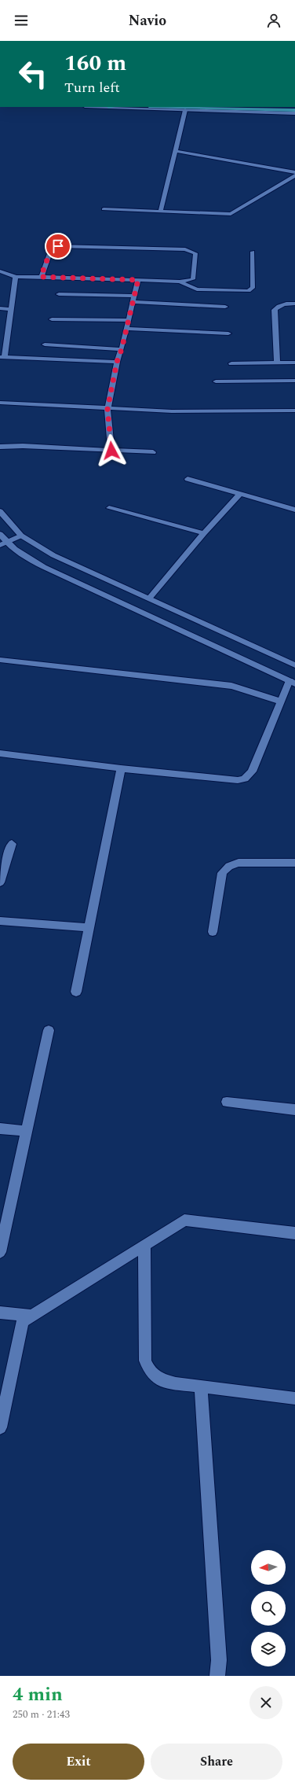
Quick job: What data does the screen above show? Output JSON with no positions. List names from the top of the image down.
{
  "north": "left",
  "page": {
    "header": "Navio",
    "turn": ["160 m", "Turn left"],
    "heading": ["4 min", "250 m · 21:43"],
    "buttons": ["Exit", "Share"]
  }
}
